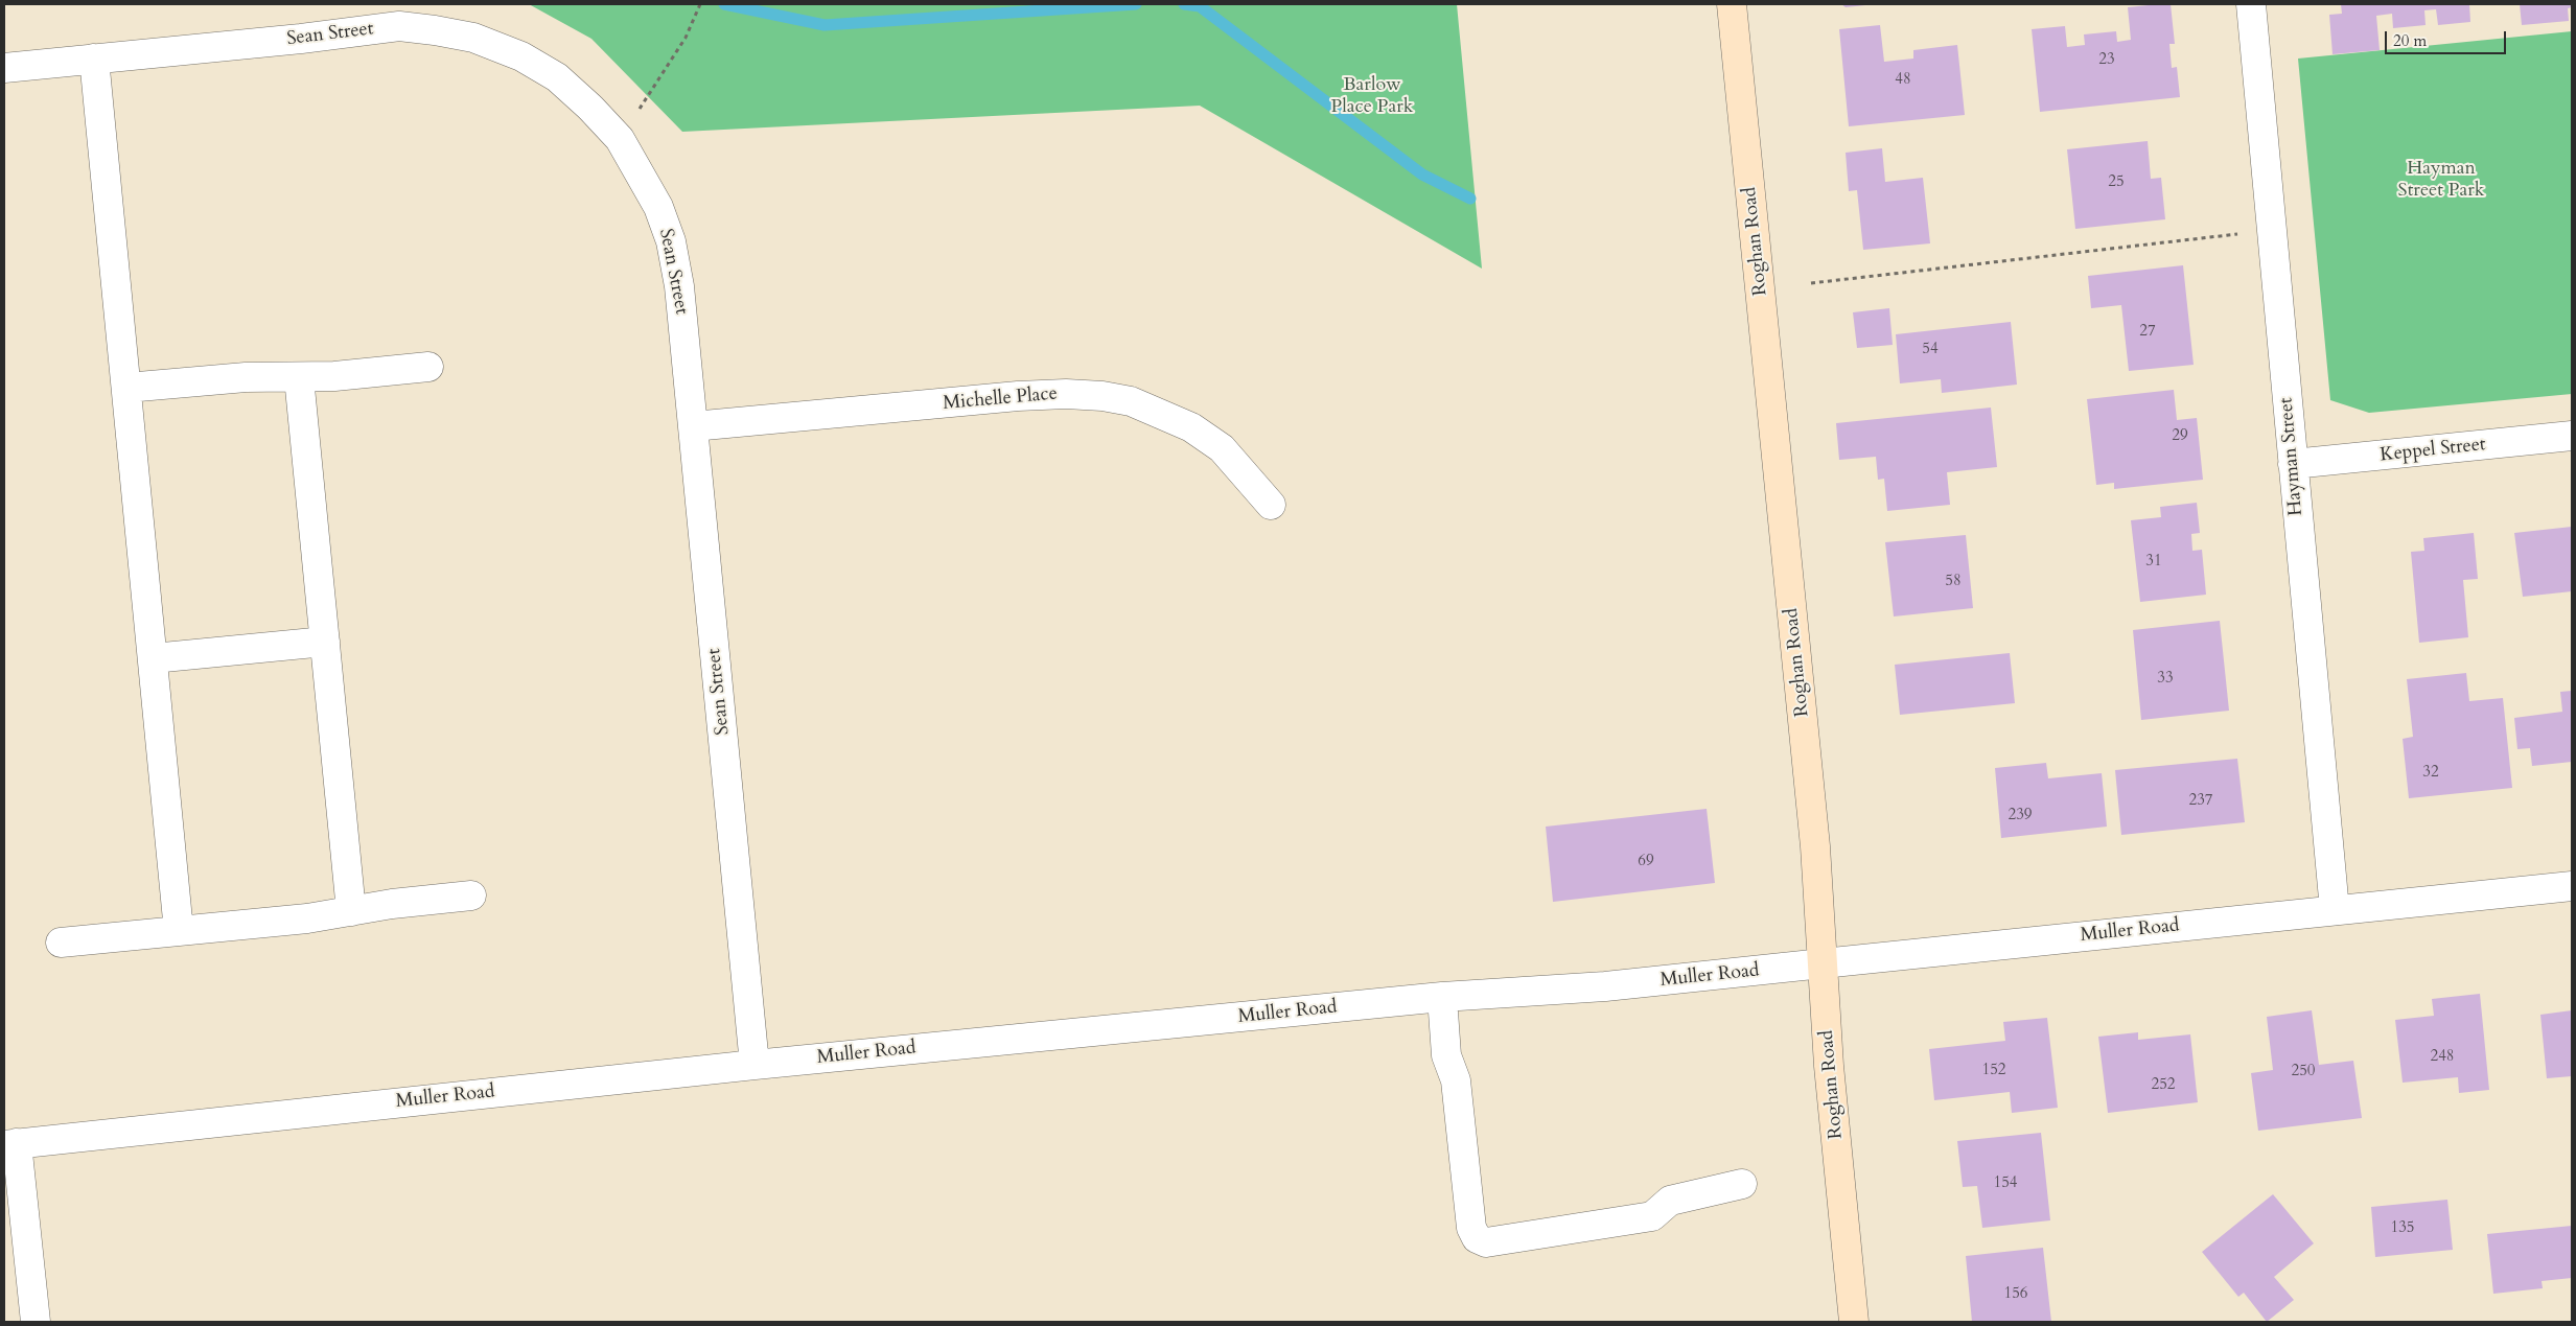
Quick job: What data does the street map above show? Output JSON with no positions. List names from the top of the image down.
{
  "streets": {
    "main road": ["Roghan Road"],
    "street": [
      "Sean Street",
      "Michelle Place",
      "Keppel Street",
      "Hayman Street",
      "Muller Road"
    ]
  },
  "crossings": [
    ["Sean Street", "Michelle Place"],
    ["Sean Street", "Muller Road"],
    ["Roghan Road", "Muller Road"],
    ["Keppel Street", "Hayman Street"],
    ["Hayman Street", "Muller Road"]
  ],
  "parks": ["Barlow Place Park", "Hayman Street Park"],
  "house_numbers": [
    "23",
    "48",
    "25",
    "27",
    "54",
    "29",
    "31",
    "58",
    "33",
    "32",
    "237",
    "239",
    "69",
    "248",
    "152",
    "250",
    "252",
    "154",
    "135",
    "156"
  ],
  "scale_bar": "20 m"
}
